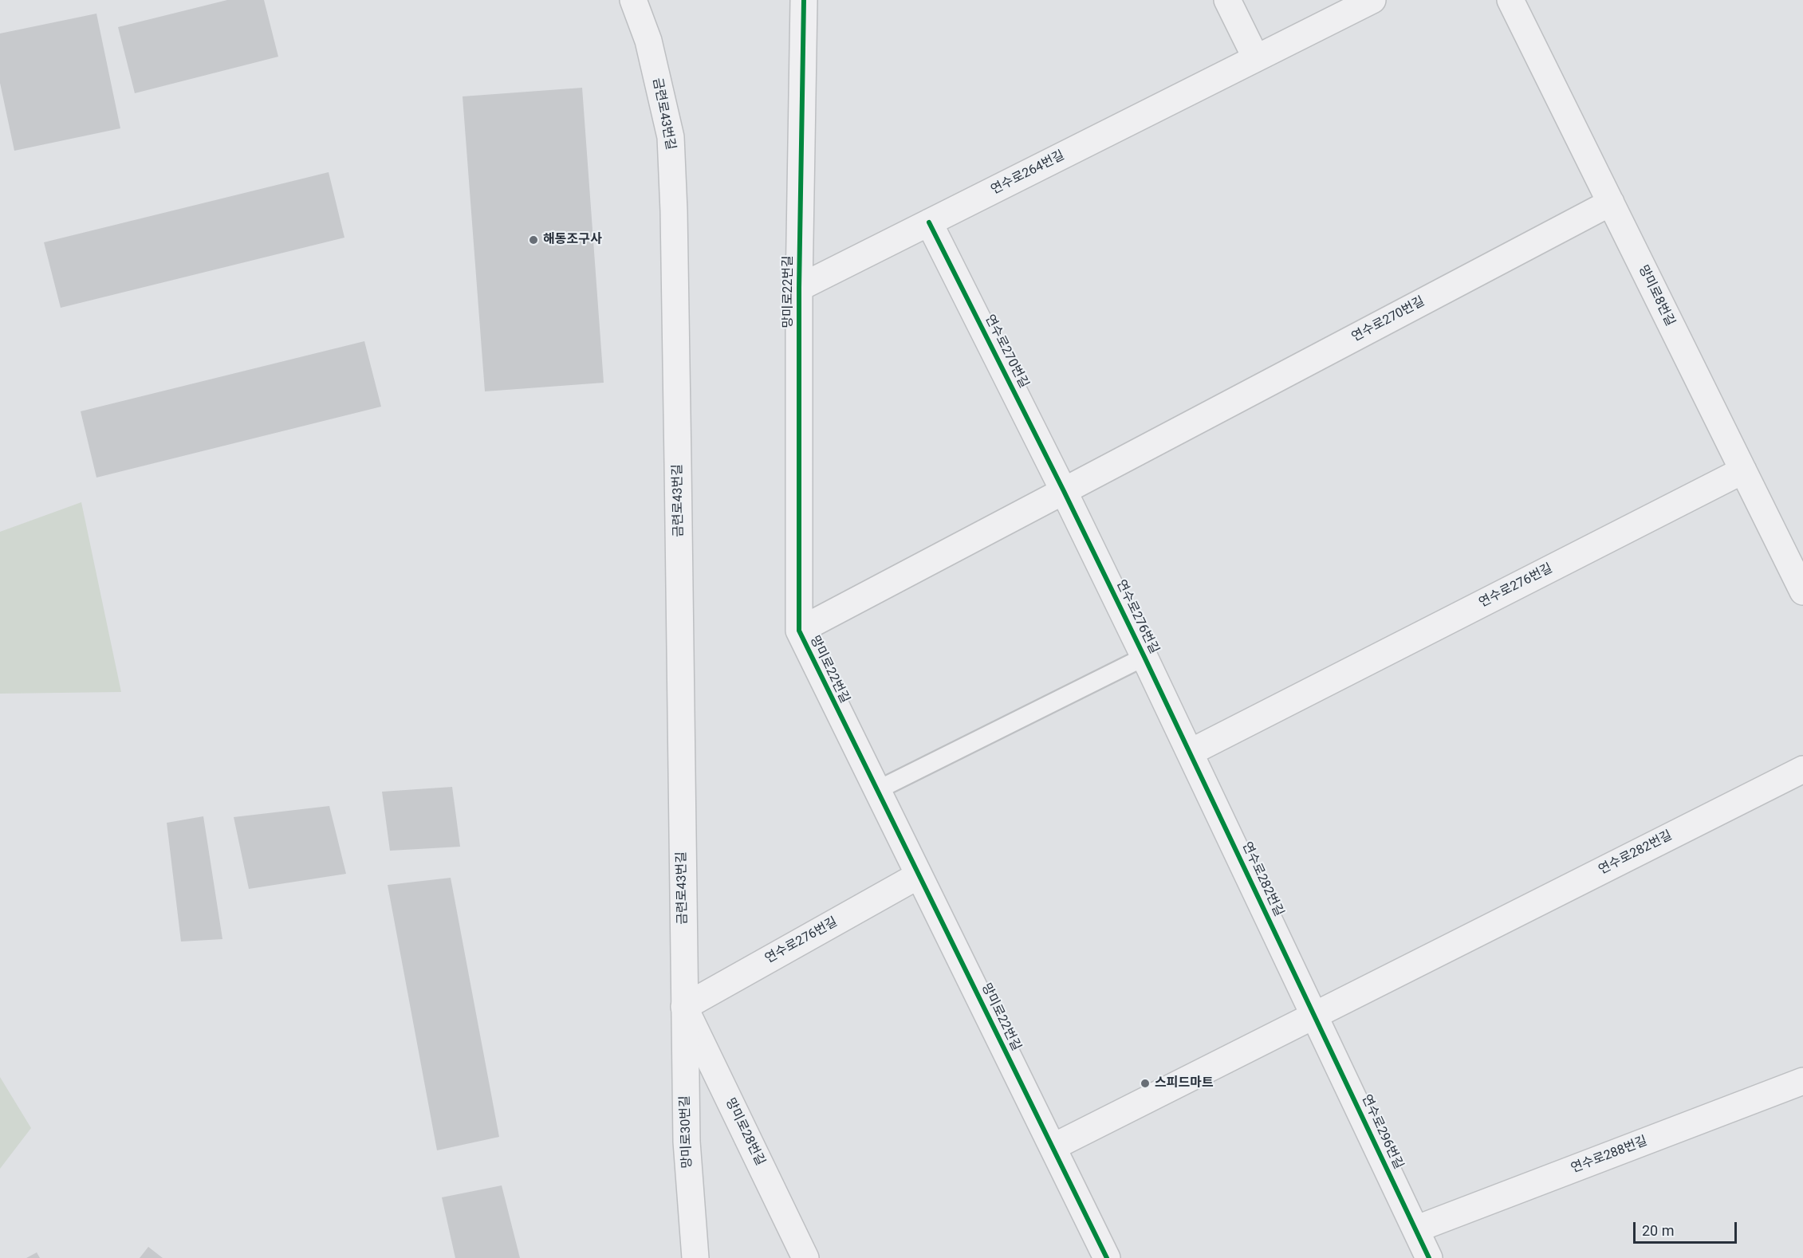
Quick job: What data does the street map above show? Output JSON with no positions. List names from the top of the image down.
{
  "streets": {
    "street": [
      "금련로43번길",
      "연수로264번길",
      "망미로22번길",
      "망미로8번길",
      "연수로270번길",
      "연수로276번길",
      "연수로282번길",
      "망미로30번길",
      "망미로28번길",
      "연수로296번길",
      "연수로288번길"
    ]
  },
  "crossings": [
    ["금련로43번길", "연수로276번길"],
    ["금련로43번길", "망미로30번길"],
    ["금련로43번길", "망미로28번길"],
    ["연수로264번길", "망미로22번길"],
    ["연수로264번길", "연수로270번길"],
    ["망미로22번길", "연수로270번길"],
    ["망미로22번길", "연수로276번길"],
    ["망미로22번길", "연수로282번길"],
    ["망미로8번길", "연수로270번길"],
    ["망미로8번길", "연수로276번길"],
    ["연수로270번길", "연수로276번길"],
    ["연수로276번길", "연수로282번길"],
    ["연수로276번길", "망미로30번길"],
    ["연수로276번길", "망미로28번길"],
    ["연수로282번길", "연수로296번길"],
    ["망미로30번길", "망미로28번길"],
    ["연수로296번길", "연수로288번길"]
  ],
  "places": ["해동조구사", "스피드마트"],
  "scale_bar": "20 m"
}
